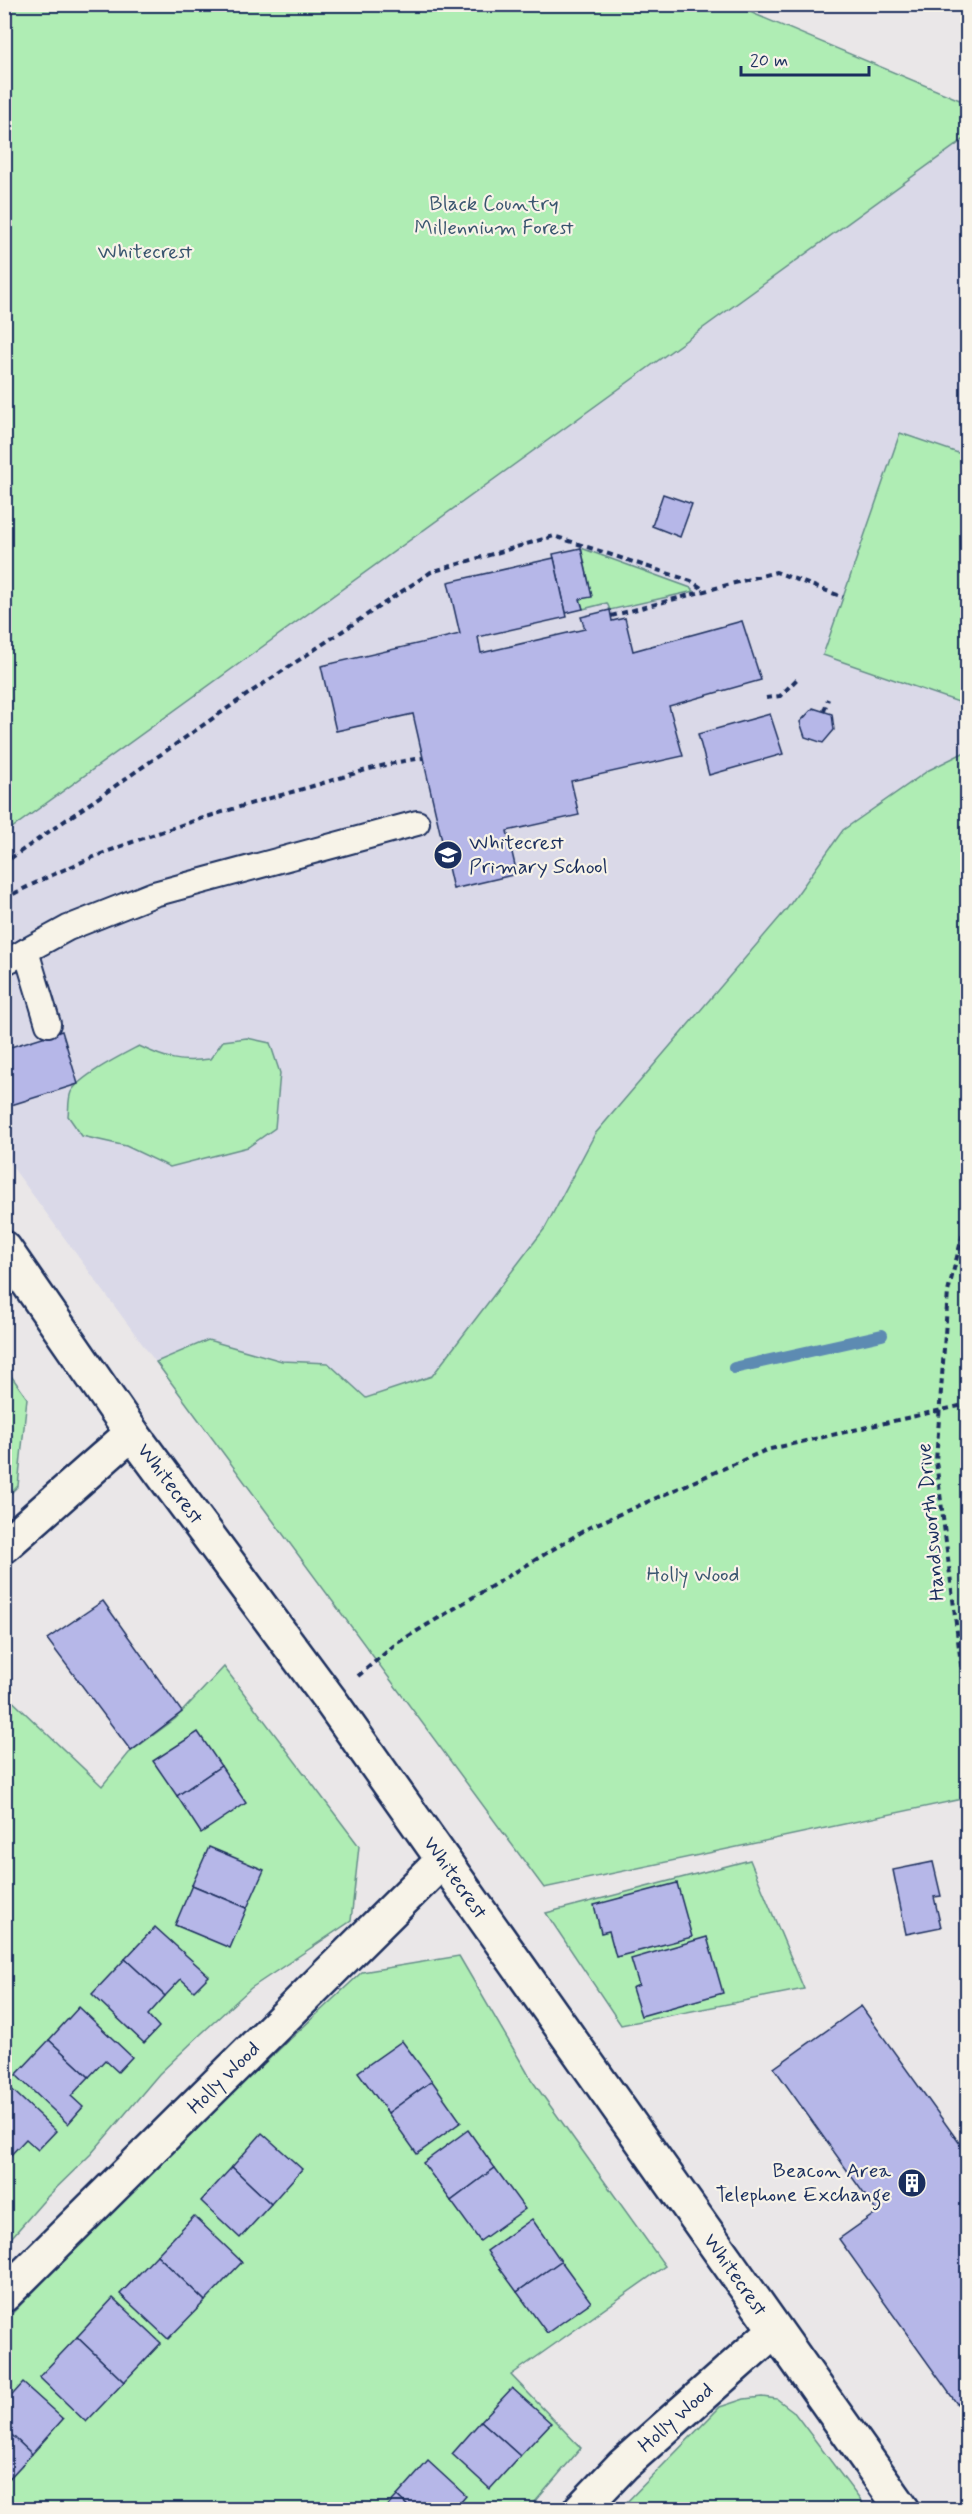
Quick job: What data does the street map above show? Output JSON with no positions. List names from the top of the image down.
{
  "streets": {
    "street": ["Whitecrest", "Holly Wood"],
    "path": ["Handsworth Drive"]
  },
  "crossings": [
    ["Whitecrest", "Holly Wood"]
  ],
  "parks": ["Black Country Millennium Forest", "Whitecrest", "Holly Wood"],
  "places": {
    "school or university": ["Whitecrest Primary School"],
    "building": ["Beacon Area Telephone Exchange"]
  },
  "scale_bar": "20 m"
}
